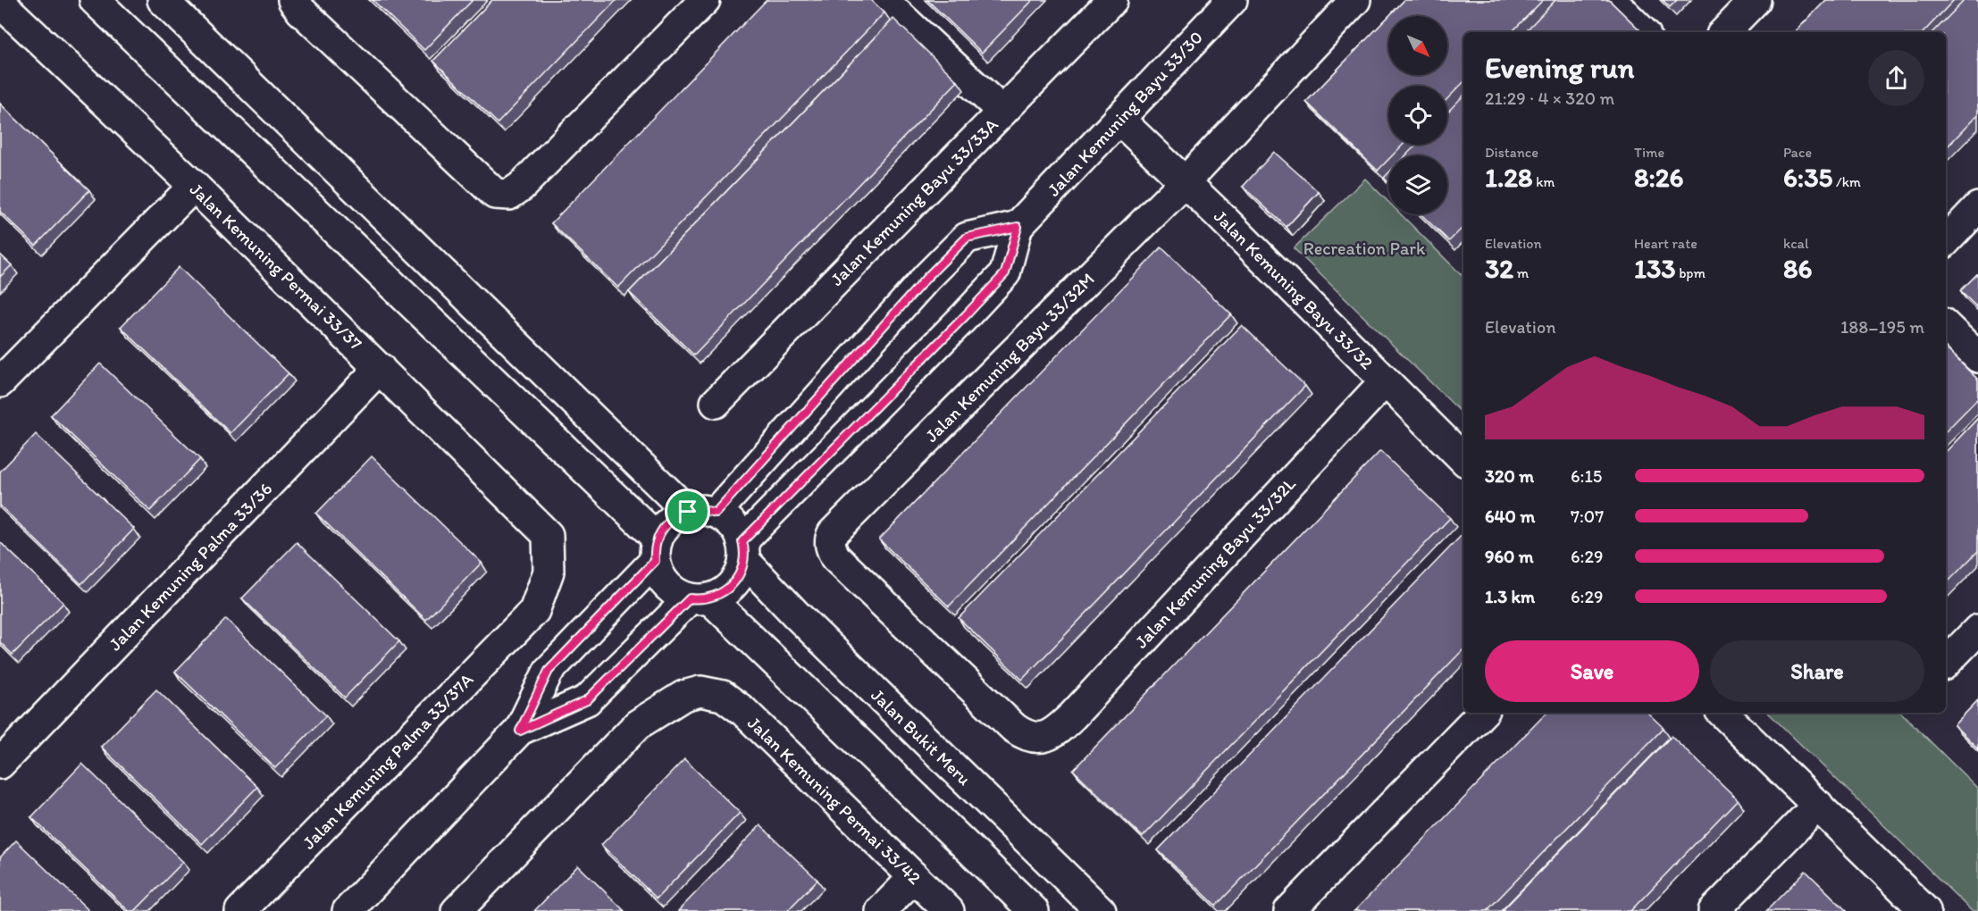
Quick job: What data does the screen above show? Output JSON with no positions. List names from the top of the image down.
{
  "streets": {
    "street": [
      "Jalan Kemuning Bayu 33/30",
      "Jalan Kemuning Bayu 33/33A",
      "Jalan Kemuning Permai 33/37",
      "Jalan Kemuning Bayu 33/32",
      "Jalan Kemuning Bayu 33/32M",
      "Jalan Kemuning Bayu 33/32L",
      "Jalan Kemuning Palma 33/36",
      "Jalan Bukit Meru",
      "Jalan Kemuning Palma 33/37A",
      "Jalan Kemuning Permai 33/42"
    ]
  },
  "crossings": [
    ["Jalan Kemuning Bayu 33/30", "Jalan Kemuning Bayu 33/32"],
    ["Jalan Kemuning Bayu 33/30", "Jalan Bukit Meru"],
    ["Jalan Kemuning Permai 33/37", "Jalan Kemuning Palma 33/36"],
    ["Jalan Kemuning Permai 33/37", "Jalan Kemuning Palma 33/37A"],
    ["Jalan Kemuning Bayu 33/32", "Jalan Kemuning Bayu 33/32M"],
    ["Jalan Kemuning Bayu 33/32", "Jalan Kemuning Bayu 33/32L"],
    ["Jalan Kemuning Bayu 33/32M", "Jalan Kemuning Bayu 33/32L"]
  ],
  "parks": ["Recreation Park"],
  "north": "bottom right",
  "page": {
    "heading": ["Evening run", "21:29 · 4 × 320 m"],
    "stats": [
      ["Distance", "1.28 km"],
      ["Time", "8:26"],
      ["Pace", "6:35 /km"],
      ["Elevation", "32 m"],
      ["Heart rate", "133 bpm"],
      ["kcal", "86"]
    ],
    "chart": ["Elevation", "188–195 m"],
    "list": [
      {
        "name": "320 m",
        "note": "6:15"
      },
      {
        "name": "640 m",
        "note": "7:07"
      },
      {
        "name": "960 m",
        "note": "6:29"
      },
      {
        "name": "1.3 km",
        "note": "6:29"
      }
    ],
    "buttons": ["Save", "Share"]
  }
}
